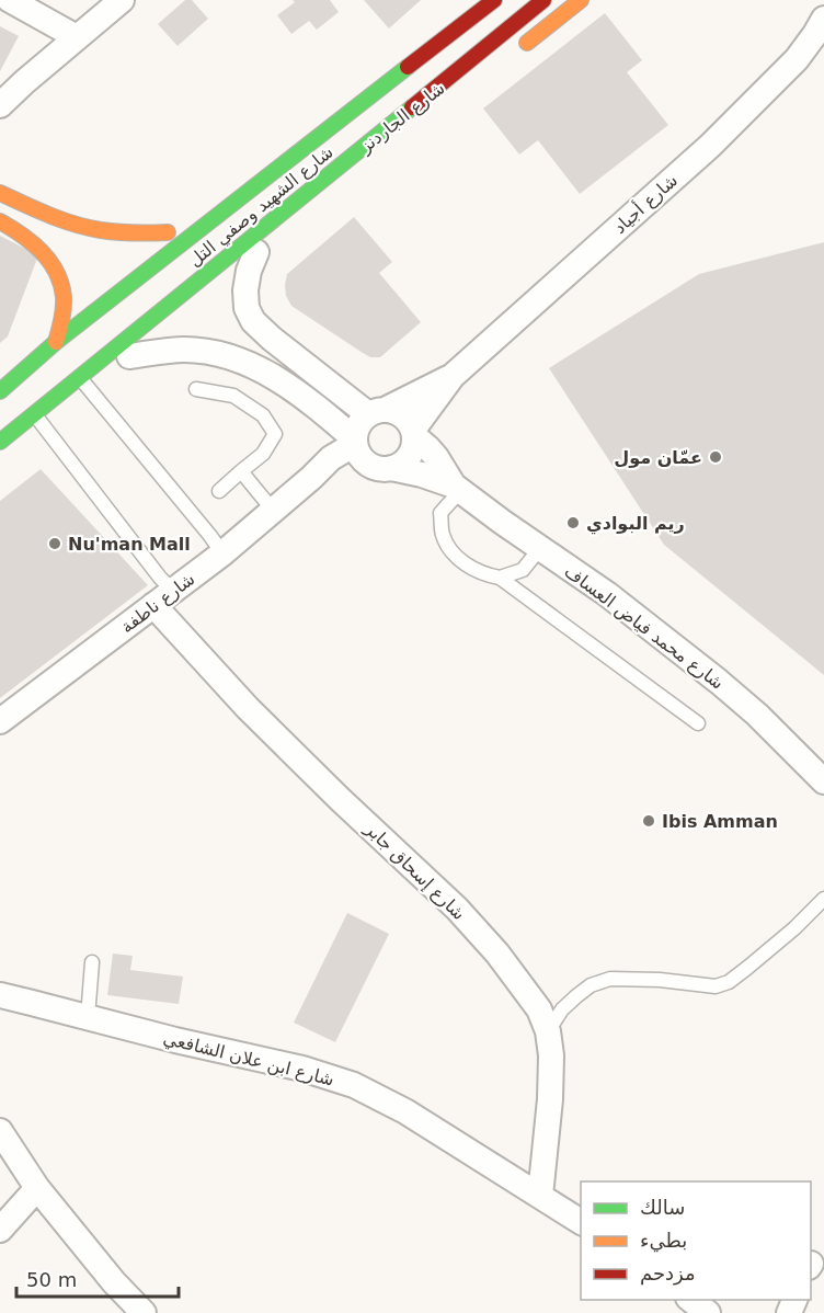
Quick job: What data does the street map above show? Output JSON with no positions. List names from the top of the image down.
{
  "streets": {
    "main road": ["شارع الشهيد وصفي التل"],
    "street": [
      "شارع أجياد",
      "شارع ناطفة",
      "شارع محمد فياض العساف",
      "شارع إسحاق جابر",
      "شارع ابن علان الشافعي"
    ]
  },
  "crossings": [
    ["شارع أجياد", "شارع ناطفة"],
    ["شارع أجياد", "شارع محمد فياض العساف"],
    ["شارع ناطفة", "شارع محمد فياض العساف"],
    ["شارع ناطفة", "شارع إسحاق جابر"],
    ["شارع إسحاق جابر", "شارع ابن علان الشافعي"]
  ],
  "places": [
    "عمّان مول",
    "ريم البوادي",
    "Nu'man Mall",
    "Ibis Amman"
  ],
  "legend": ["سالك", "بطيء", "مزدحم"],
  "scale_bar": "50 m"
}
